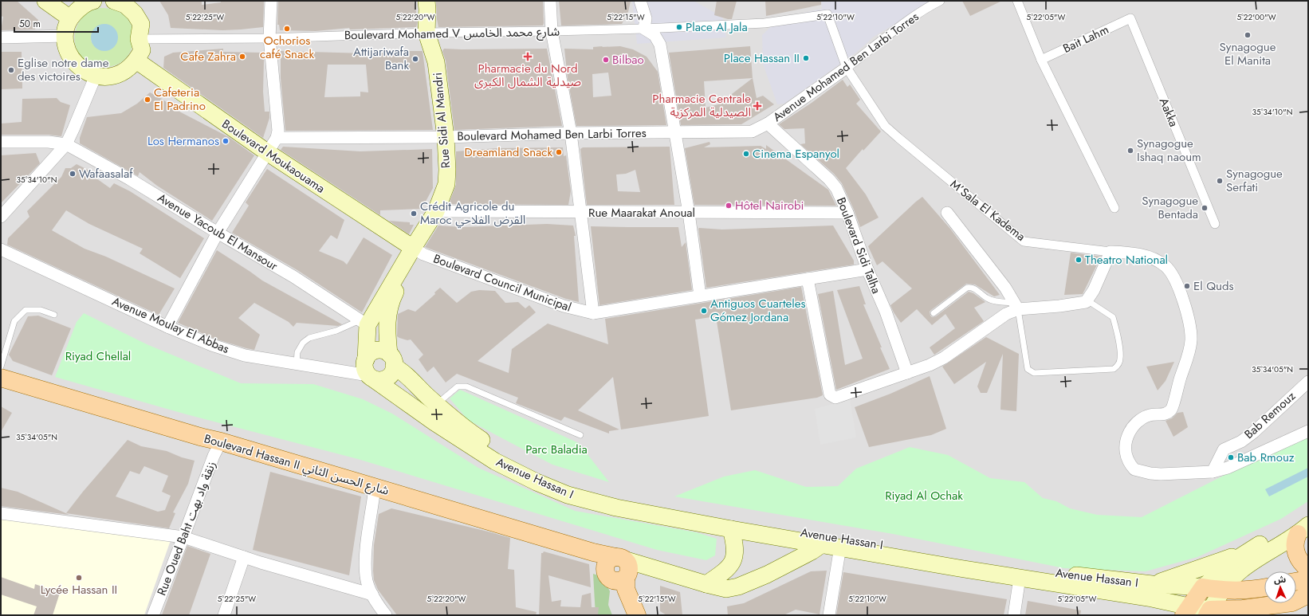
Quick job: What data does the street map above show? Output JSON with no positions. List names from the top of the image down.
{
  "streets": {
    "main road": [
      "Rue Sidi Al Mandri",
      "Boulevard Moukaouama",
      "Boulevard Hassan II شارع الحسن الثاني",
      "Avenue Hassan I"
    ],
    "street": [
      "Boulevard Mohamed V شارع محمد الخامس",
      "Bait Lahm",
      "Avenue Mohamed Ben Larbi Torres",
      "Aakka",
      "Boulevard Mohamed Ben Larbi Torres",
      "M’Sala El Kadema",
      "Rue Maarakat Anoual",
      "Avenue Yacoub El Mansour",
      "Boulevard Sidi Talha",
      "Boulevard Council Municipal",
      "Avenue Moulay El Abbas",
      "Bab Remouz",
      "Rue Oued Baht زنقة واد بهت"
    ]
  },
  "crossings": [
    ["Boulevard Mohamed V شارع محمد الخامس", "Rue Sidi Al Mandri"],
    ["Boulevard Mohamed V شارع محمد الخامس", "M’Sala El Kadema"],
    ["Bait Lahm", "Aakka"],
    ["Avenue Mohamed Ben Larbi Torres", "Boulevard Mohamed Ben Larbi Torres"],
    ["Avenue Mohamed Ben Larbi Torres", "M’Sala El Kadema"],
    ["Avenue Mohamed Ben Larbi Torres", "Boulevard Sidi Talha"],
    ["Rue Sidi Al Mandri", "Boulevard Mohamed Ben Larbi Torres"],
    ["Rue Sidi Al Mandri", "Boulevard Moukaouama"],
    ["Rue Sidi Al Mandri", "Rue Maarakat Anoual"],
    ["Rue Sidi Al Mandri", "Avenue Yacoub El Mansour"],
    ["Rue Sidi Al Mandri", "Boulevard Council Municipal"],
    ["Rue Sidi Al Mandri", "Avenue Moulay El Abbas"],
    ["Rue Sidi Al Mandri", "Avenue Hassan I"],
    ["Boulevard Mohamed Ben Larbi Torres", "Boulevard Sidi Talha"],
    ["Boulevard Moukaouama", "Boulevard Council Municipal"],
    ["M’Sala El Kadema", "Bab Remouz"],
    ["Rue Maarakat Anoual", "Boulevard Sidi Talha"],
    ["Avenue Moulay El Abbas", "Avenue Hassan I"],
    ["Boulevard Hassan II شارع الحسن الثاني", "Avenue Hassan I"],
    ["Boulevard Hassan II شارع الحسن الثاني", "Rue Oued Baht زنقة واد بهت"]
  ],
  "parks": ["Riyad Chellal", "Parc Baladia", "Riyad Al Ochak"],
  "places": {
    "other": [
      "Place Al Jala",
      "Ochorios café Snack",
      "Synagogue El Manita",
      "Cafe Zahra",
      "Place Hassan II",
      "Attijariwafa Bank",
      "Bilbao",
      "Eglise notre dame des victoires",
      "Cafeteria El Padrino",
      "Los Hermanos",
      "Synagogue Ishaq naoum",
      "Dreamland Snack",
      "Cinema Espanyol",
      "Wafaasalaf",
      "Synagogue Serfati",
      "Hôtel Nairobi",
      "Synagogue Bentada",
      "Crédit Agricole du Maroc القرض الفلاحي",
      "Theatro National",
      "El Quds",
      "Antiguos Cuarteles Gómez Jordana",
      "Bab Rmouz",
      "Lycée Hassan II"
    ],
    "health": ["Pharmacie du Nord صيدلية الشمال الكبرى", "Pharmacie Centrale الصيدلية المركزية"]
  },
  "scale_bar": "50 m",
  "north": "top",
  "coordinates": [
    "5°22'25\"W",
    "5°22'20\"W",
    "5°22'15\"W",
    "5°22'10\"W",
    "5°22'05\"W",
    "5°22'00\"W",
    "35°34'10\"N",
    "35°34'05\"N"
  ]
}
